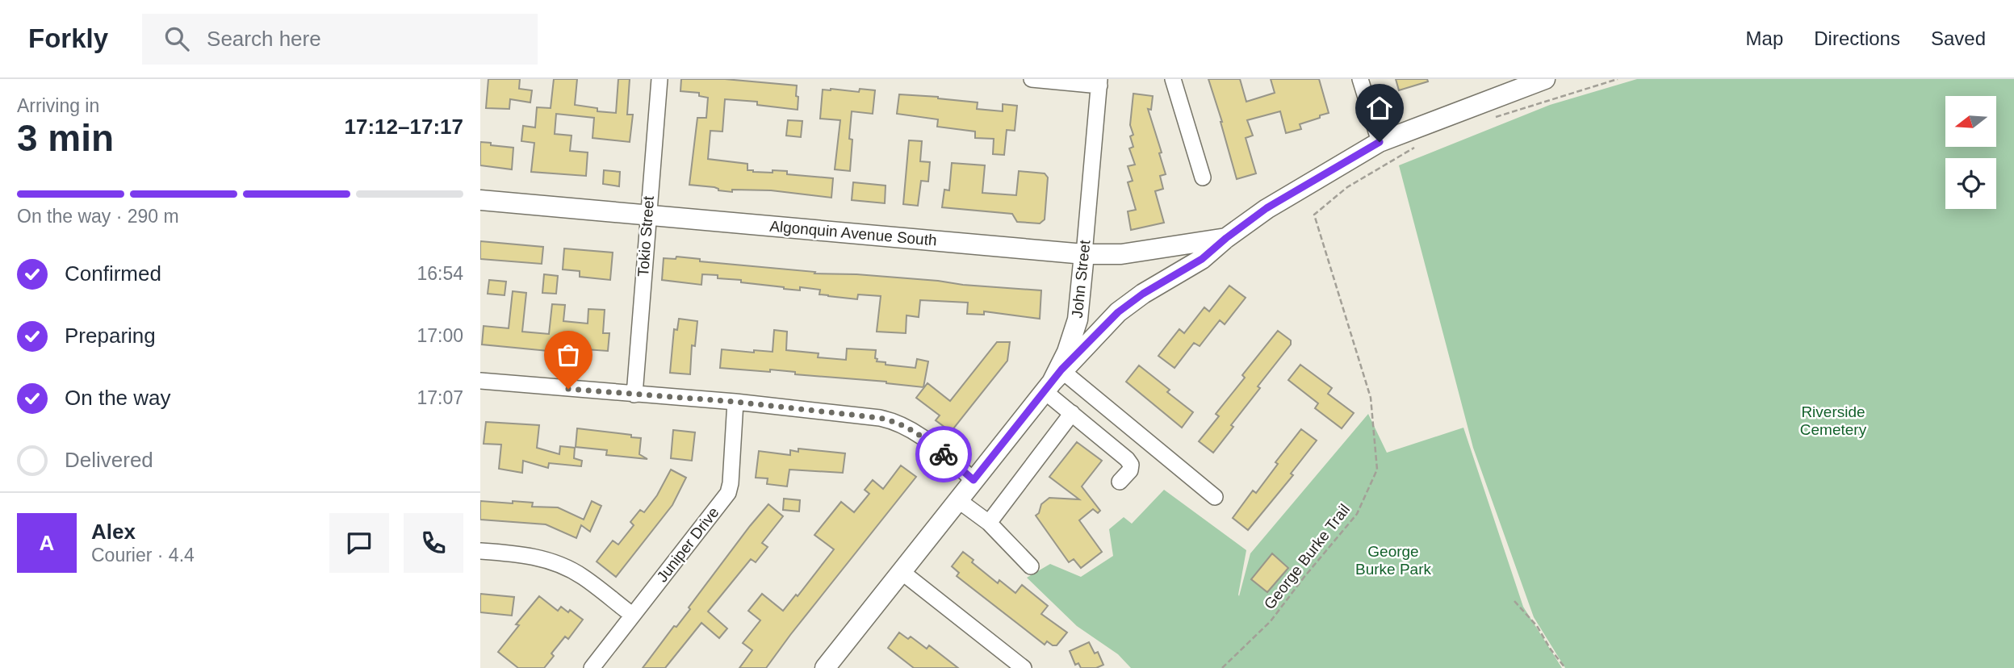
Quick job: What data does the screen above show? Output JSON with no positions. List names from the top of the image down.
{
  "streets": {
    "main road": ["Algonquin Avenue South", "John Street"],
    "street": ["Tokio Street", "Juniper Drive"],
    "path": ["George Burke Trail"]
  },
  "crossings": [
    ["Algonquin Avenue South", "Tokio Street"],
    ["Algonquin Avenue South", "John Street"]
  ],
  "parks": ["Riverside Cemetery", "George Burke Park"],
  "north": "left",
  "page": {
    "header": "Forkly",
    "search": "Search here",
    "nav": ["Map", "Directions", "Saved"],
    "heading": ["3 min", "Arriving in", "17:12–17:17"],
    "panel": ["Alex", "Courier · 4.4"],
    "bar": "On the way · 290 m",
    "list": [
      ["Confirmed", "16:54"],
      ["Preparing", "17:00"],
      ["On the way", "17:07"],
      "Delivered"
    ],
    "round": "A"
  }
}
